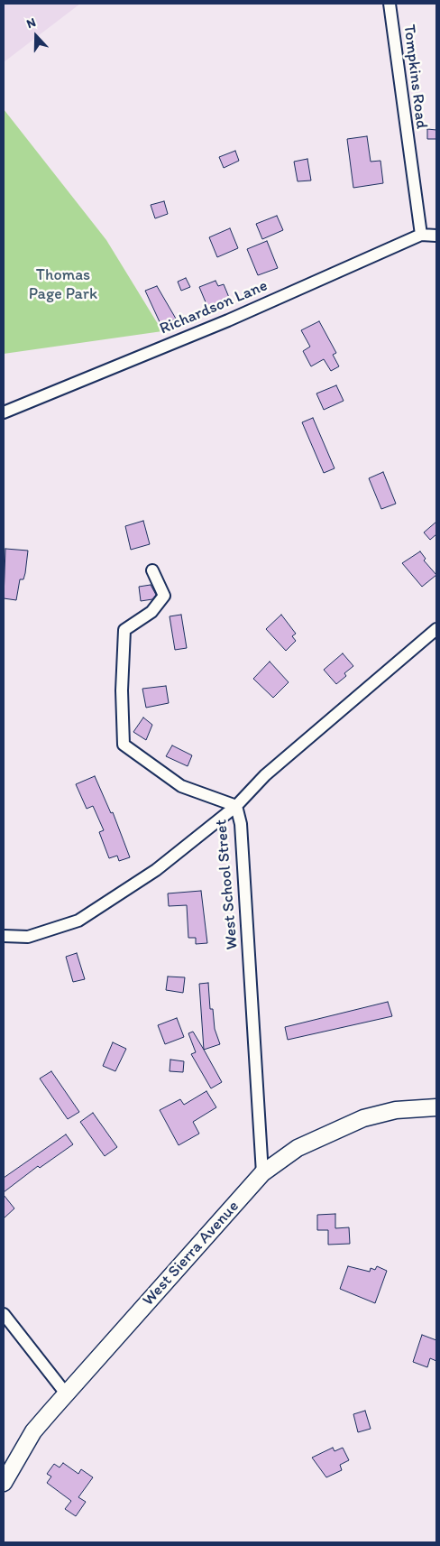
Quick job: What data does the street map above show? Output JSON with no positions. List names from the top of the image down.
{
  "streets": {
    "main road": ["West Sierra Avenue"],
    "street": ["Tompkins Road", "Richardson Lane", "West School Street"]
  },
  "crossings": [
    ["Tompkins Road", "Richardson Lane"],
    ["West School Street", "West Sierra Avenue"]
  ],
  "parks": ["Thomas Page Park"],
  "north": "top"
}
